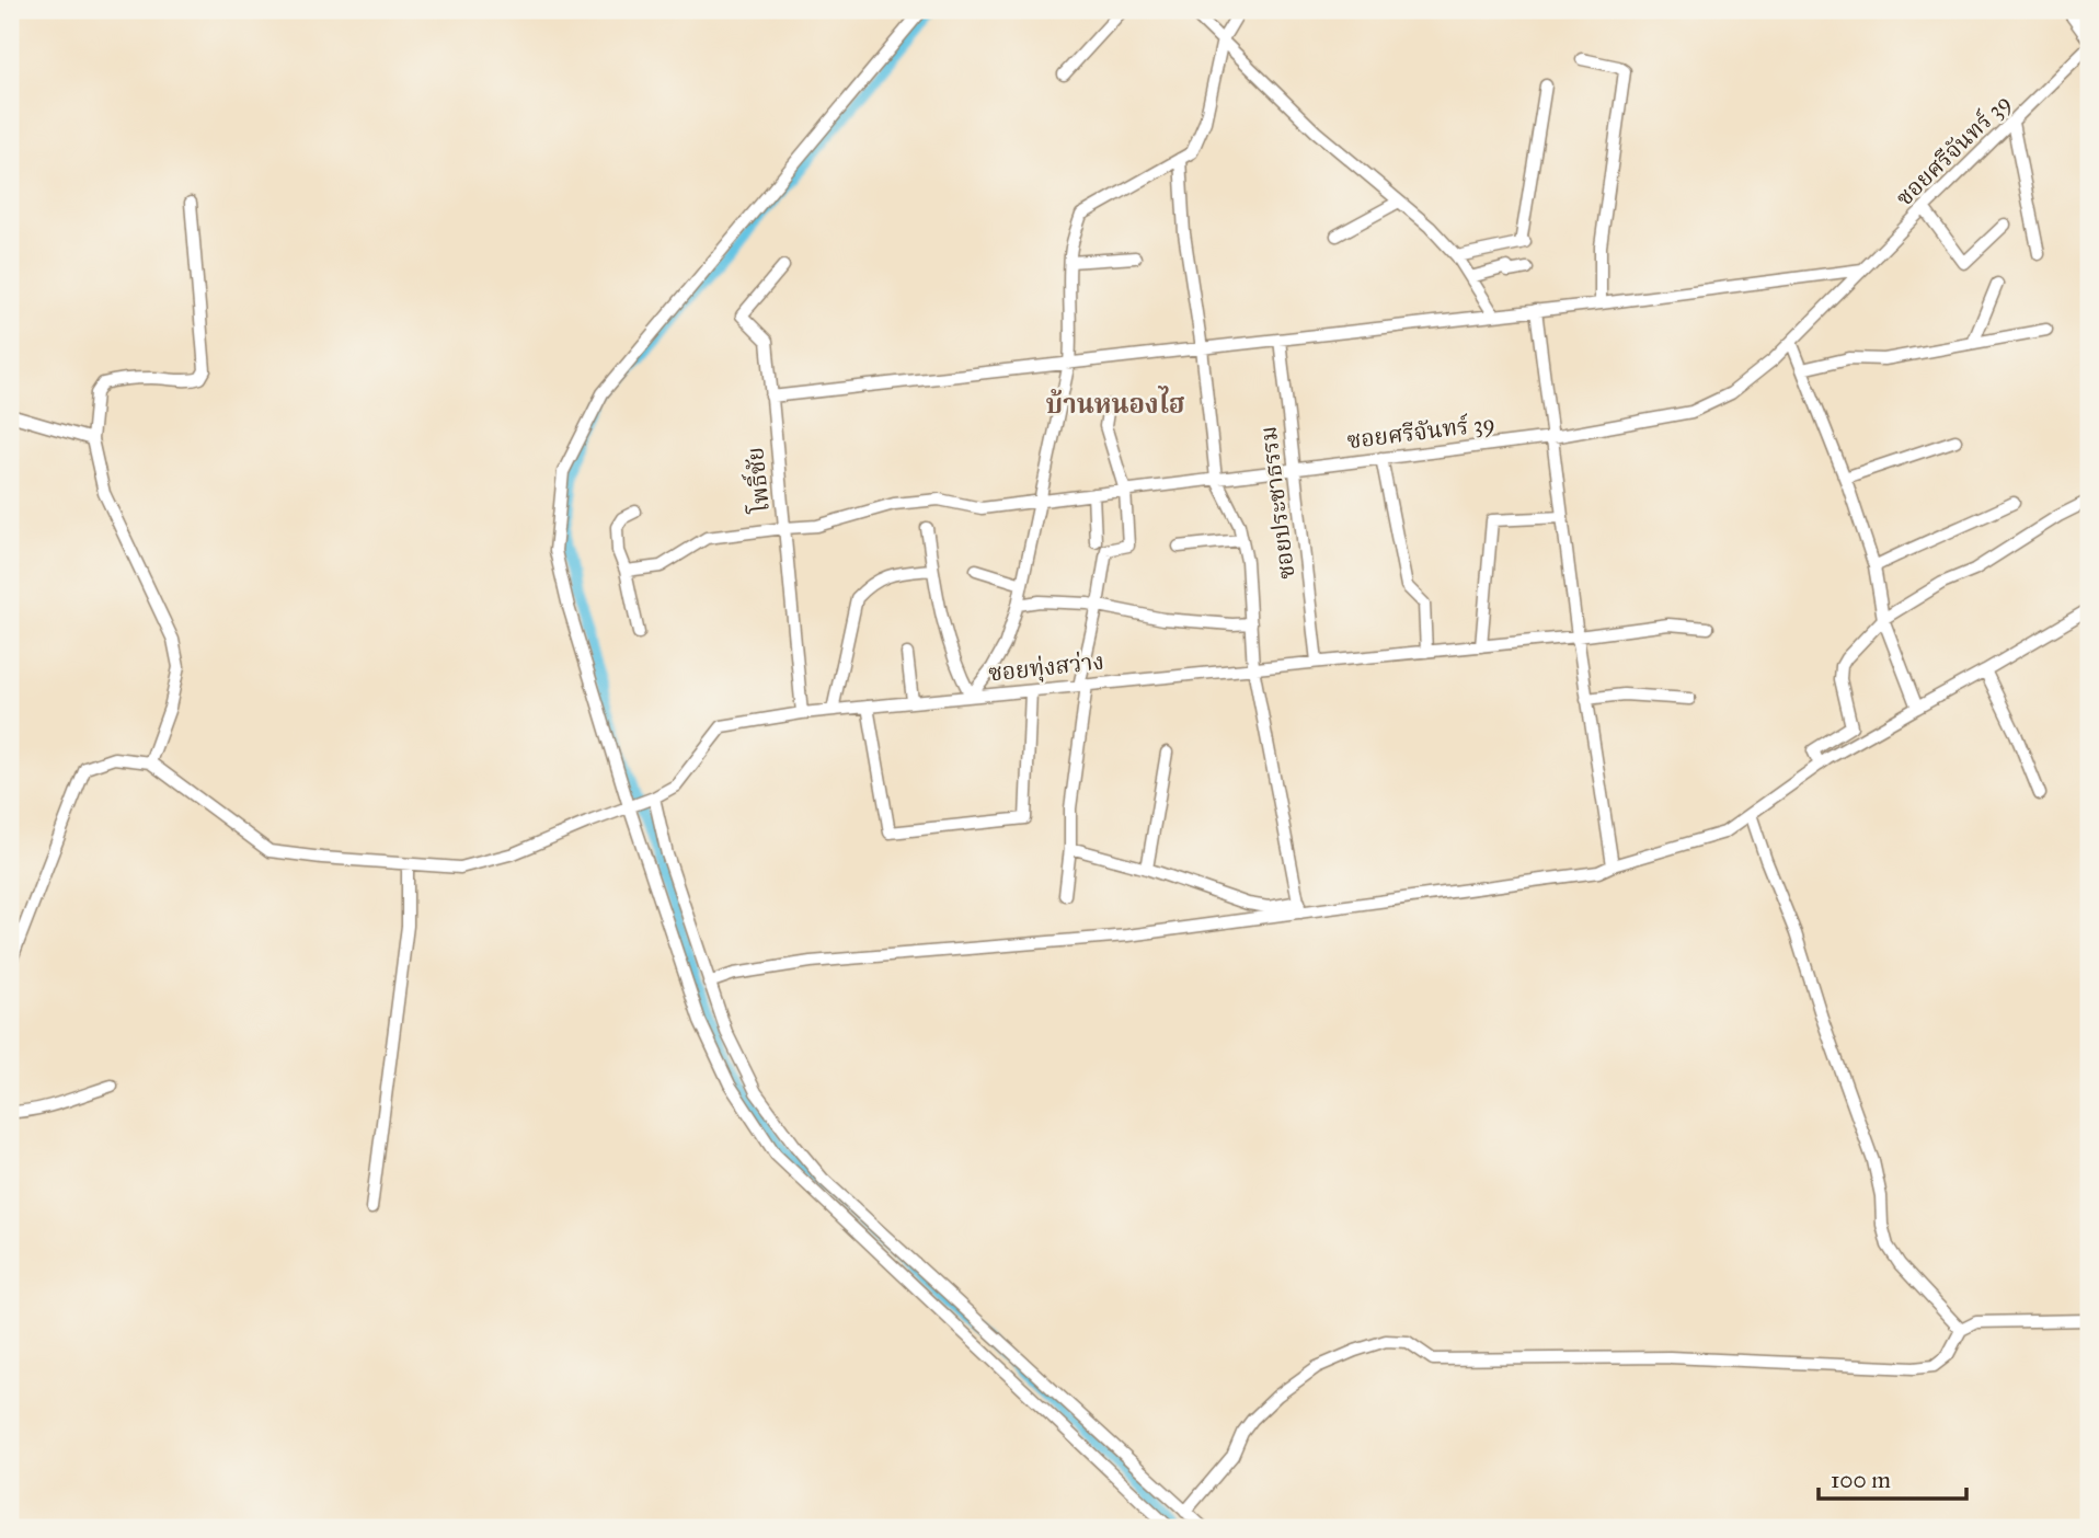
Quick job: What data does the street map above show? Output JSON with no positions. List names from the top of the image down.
{
  "streets": {
    "street": [
      "ซอยศรีจันทร์ 39",
      "โพธิ์ชัย",
      "ซอยประชาธรรม",
      "ซอยทุ่งสว่าง"
    ]
  },
  "crossings": [
    ["ซอยศรีจันทร์ 39", "โพธิ์ชัย"],
    ["ซอยศรีจันทร์ 39", "ซอยประชาธรรม"],
    ["โพธิ์ชัย", "ซอยทุ่งสว่าง"],
    ["ซอยประชาธรรม", "ซอยทุ่งสว่าง"]
  ],
  "districts": ["บ้านหนองไฮ"],
  "scale_bar": "100 m"
}
